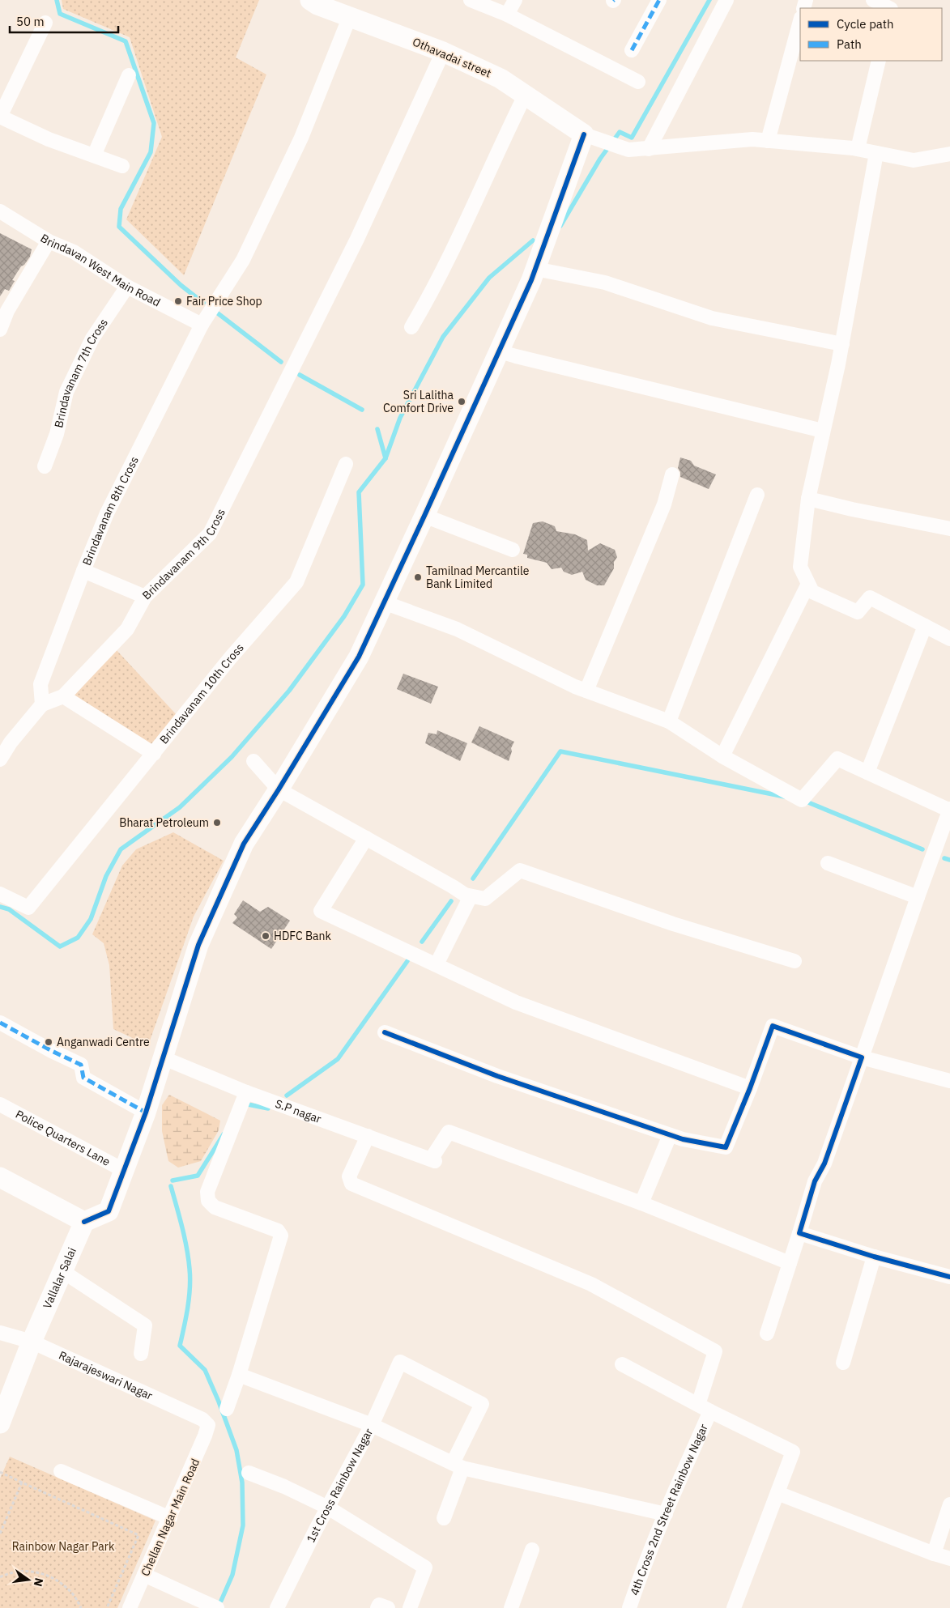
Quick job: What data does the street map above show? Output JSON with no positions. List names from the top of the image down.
{
  "streets": {
    "street": [
      "Othavadai street",
      "Brindavan West Main Road",
      "Brindavanam 7th Cross",
      "Brindavanam 8th Cross",
      "Brindavanam 9th Cross",
      "Brindavanam 10th Cross",
      "S.P nagar",
      "Police Quarters Lane",
      "Vallalar Salai",
      "Rajarajeswari Nagar",
      "1st Cross Rainbow Nagar",
      "4th Cross 2nd Street Rainbow Nagar",
      "Chellan Nagar Main Road"
    ]
  },
  "crossings": [
    ["Othavadai street", "Brindavanam 8th Cross"],
    ["Othavadai street", "Brindavanam 9th Cross"],
    ["Brindavan West Main Road", "Brindavanam 7th Cross"],
    ["Brindavan West Main Road", "Brindavanam 8th Cross"],
    ["Brindavanam 8th Cross", "Brindavanam 9th Cross"],
    ["S.P nagar", "4th Cross 2nd Street Rainbow Nagar"],
    ["Vallalar Salai", "Rajarajeswari Nagar"],
    ["Rajarajeswari Nagar", "Chellan Nagar Main Road"]
  ],
  "parks": ["Rainbow Nagar Park"],
  "places": [
    "Fair Price Shop",
    "Sri Lalitha Comfort Drive",
    "Tamilnad Mercantile Bank Limited",
    "Bharat Petroleum",
    "HDFC Bank",
    "Anganwadi Centre"
  ],
  "legend": ["Cycle path", "Path"],
  "scale_bar": "50 m",
  "north": "right"
}
